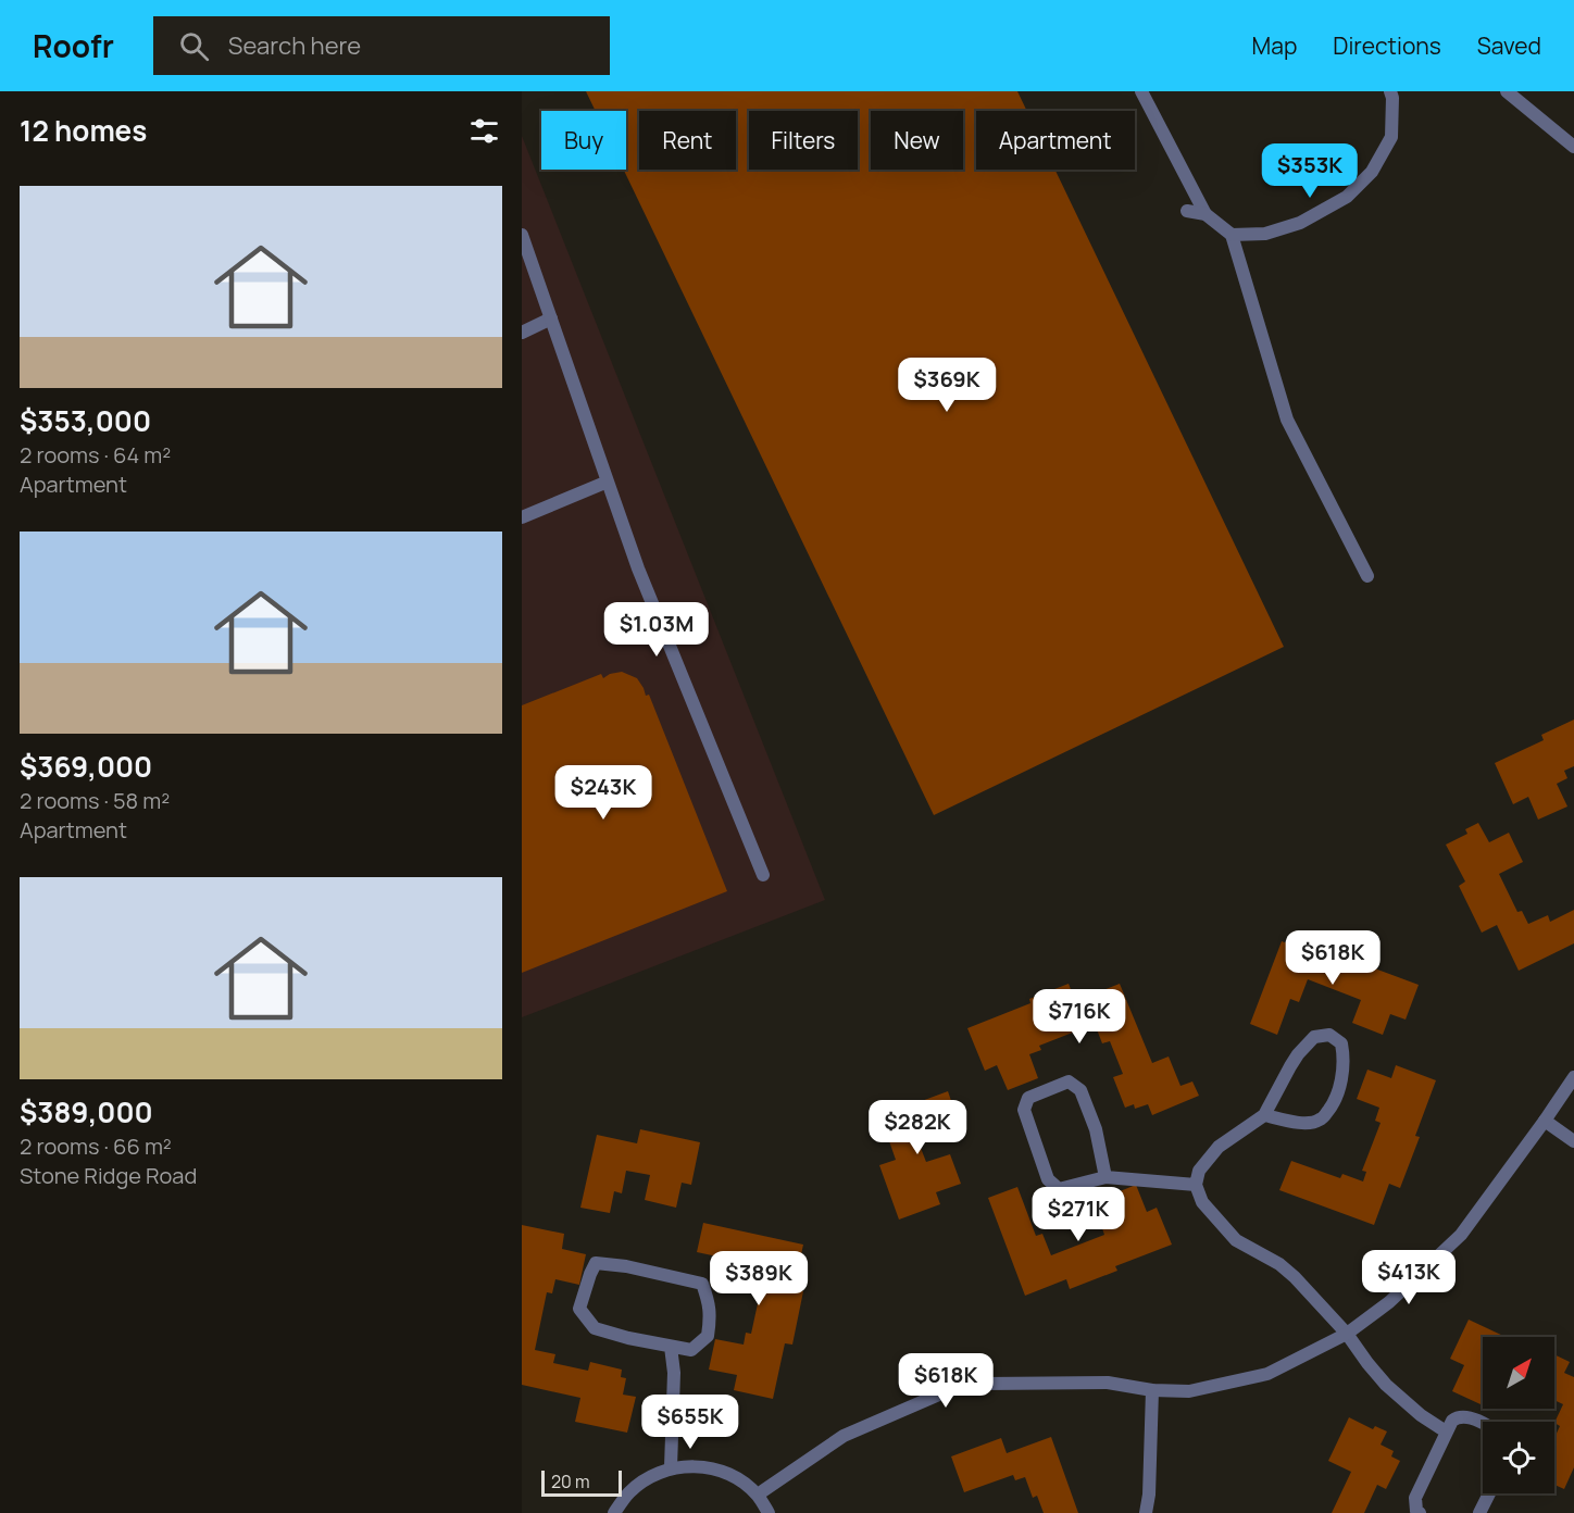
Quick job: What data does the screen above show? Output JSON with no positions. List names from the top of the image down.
{
  "scale_bar": "20 m",
  "north": "top right",
  "page": {
    "header": "Roofr",
    "search": "Search here",
    "nav": ["Map", "Directions", "Saved"],
    "heading": "12 homes",
    "chip": [
      "Buy",
      "Rent",
      "Filters",
      "New",
      "Apartment"
    ],
    "price": [
      "$353K",
      "$369K",
      "$1.03M",
      "$243K",
      "$618K",
      "$716K",
      "$282K",
      "$271K",
      "$413K",
      "$389K",
      "$618K",
      "$655K"
    ],
    "list": [
      {
        "name": "$353,000",
        "note": "2 rooms · 64 m² · Apartment"
      },
      {
        "name": "$369,000",
        "note": "2 rooms · 58 m² · Apartment"
      },
      {
        "name": "$389,000",
        "note": "2 rooms · 66 m² · Stone Ridge Road"
      }
    ],
    "scale": "20 m"
  }
}
